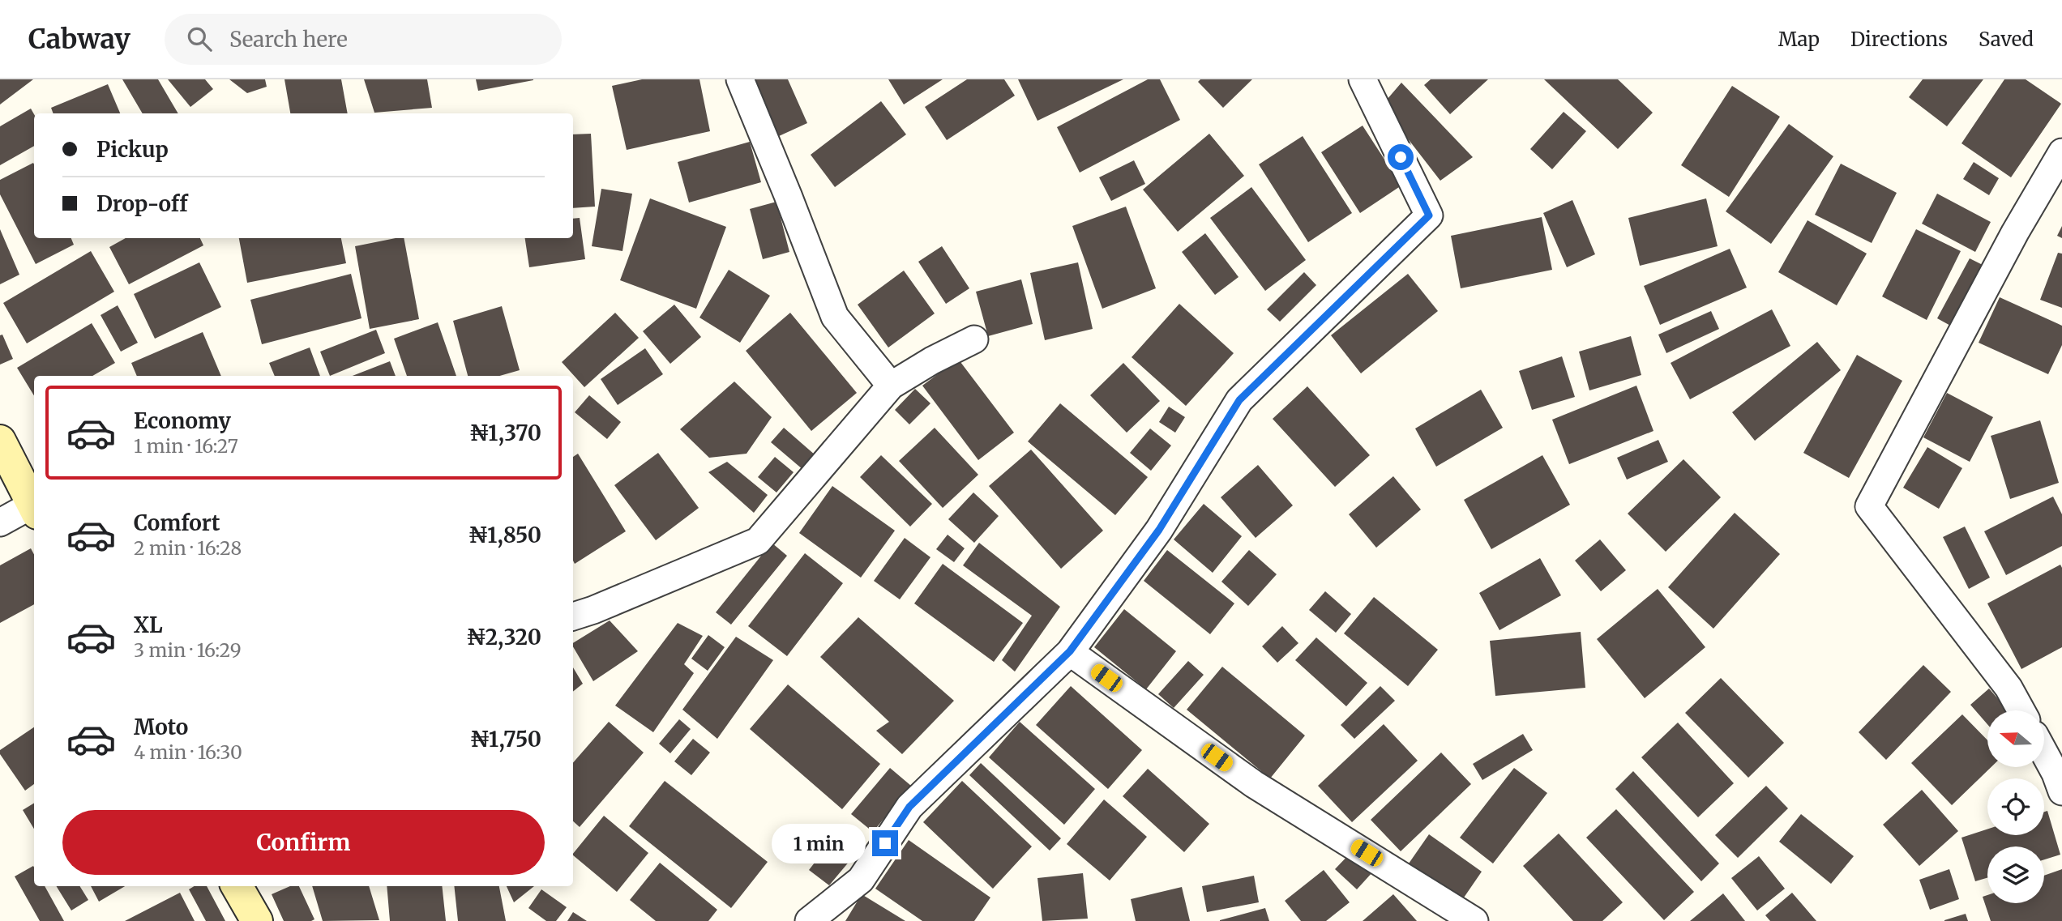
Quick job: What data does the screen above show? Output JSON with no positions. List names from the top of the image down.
{
  "north": "left",
  "page": {
    "header": "Cabway",
    "search": "Search here",
    "nav": ["Map", "Directions", "Saved"],
    "banner": ["Pickup", "Drop-off"],
    "list": [
      {
        "name": "Economy",
        "note": "1 min · 16:27",
        "value": "₦1,370"
      },
      {
        "name": "Comfort",
        "note": "2 min · 16:28",
        "value": "₦1,850"
      },
      {
        "name": "XL",
        "note": "3 min · 16:29",
        "value": "₦2,320"
      },
      {
        "name": "Moto",
        "note": "4 min · 16:30",
        "value": "₦1,750"
      }
    ],
    "buttons": "Confirm",
    "bubble": "1 min"
  }
}
